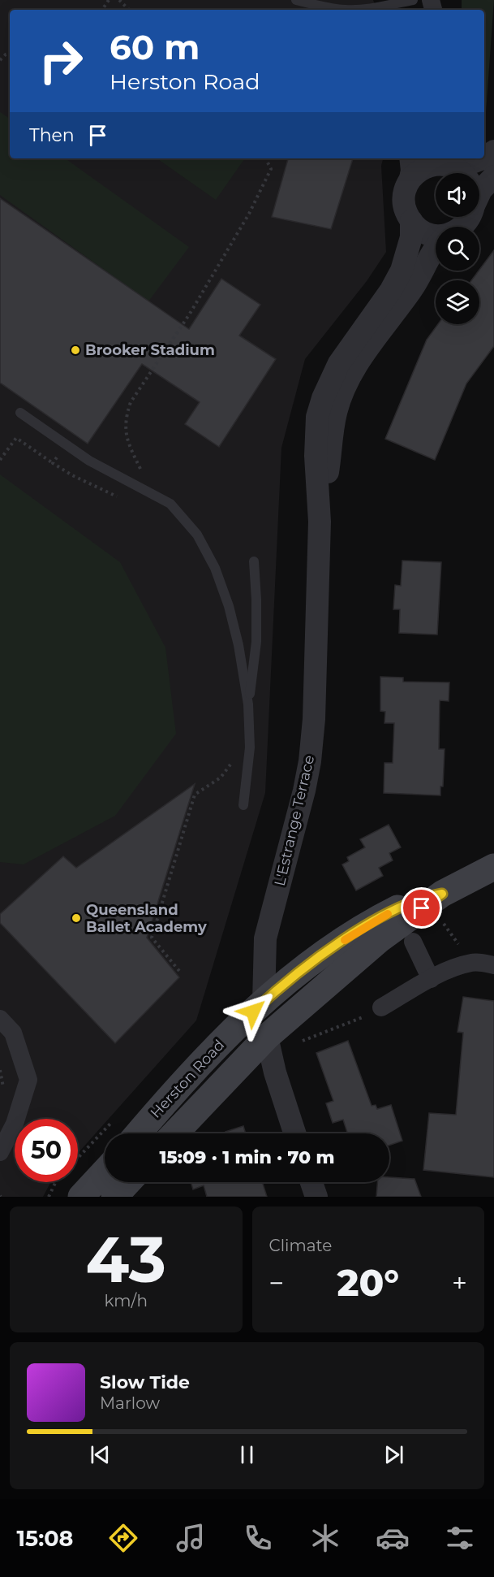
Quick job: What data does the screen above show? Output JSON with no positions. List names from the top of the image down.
{
  "streets": {
    "main road": ["Herston Road"],
    "street": ["L'Estrange Terrace"]
  },
  "crossings": [
    ["L'Estrange Terrace", "Herston Road"]
  ],
  "places": ["Brooker Stadium", "Queensland Ballet Academy"],
  "page": {
    "turn": ["60 m", "Herston Road"],
    "then": "Then",
    "limit": "50",
    "trip": "15:09 · 1 min · 70 m",
    "tile": [
      ["43", "km/h"],
      "Climate"
    ],
    "heat": ["−", "20°", "+"],
    "song": ["Slow Tide", "Marlow"],
    "tabs": "15:08"
  }
}
